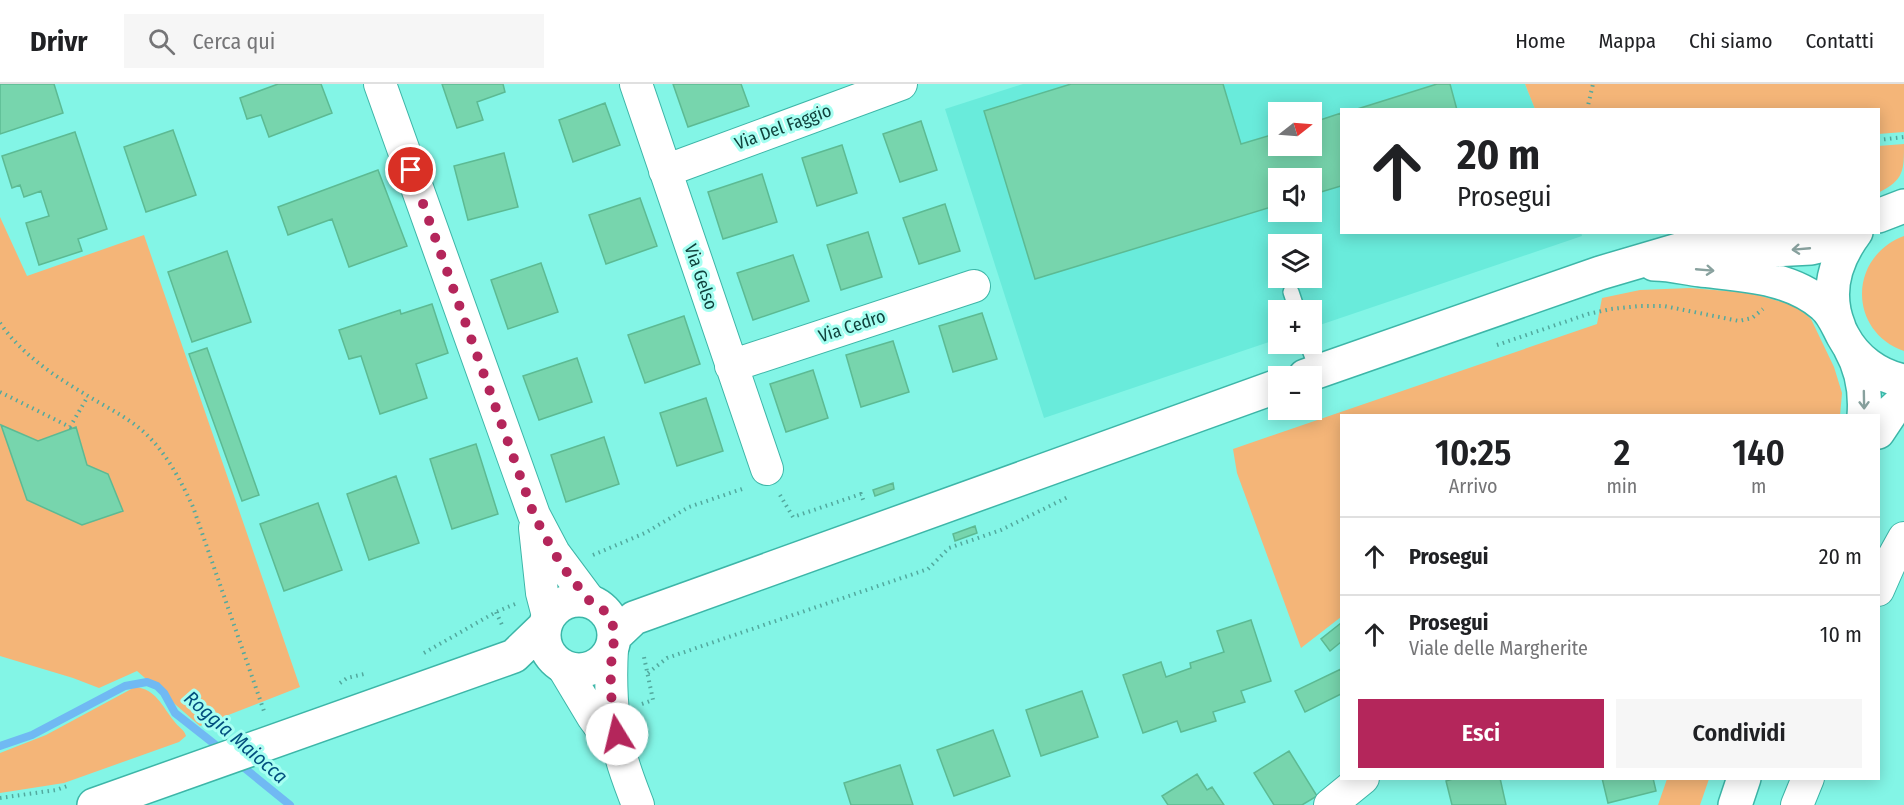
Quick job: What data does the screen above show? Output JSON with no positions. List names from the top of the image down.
{
  "streets": {
    "street": ["Via Del Faggio", "Via Gelso", "Via Cedro"]
  },
  "crossings": [
    ["Via Del Faggio", "Via Gelso"],
    ["Via Gelso", "Via Cedro"]
  ],
  "water": ["Roggia Maiocca"],
  "north": "right",
  "page": {
    "header": "Drivr",
    "search": "Cerca qui",
    "nav": [
      "Home",
      "Mappa",
      "Chi siamo",
      "Contatti"
    ],
    "map_buttons": ["+", "−"],
    "turn": ["20 m", "Prosegui"],
    "eta": [
      "10:25",
      "Arrivo",
      "2",
      "min",
      "140",
      "m"
    ],
    "list": [
      {
        "name": "Prosegui",
        "value": "20 m"
      },
      {
        "name": "Prosegui",
        "note": "Viale delle Margherite",
        "value": "10 m"
      }
    ],
    "buttons": ["Esci", "Condividi"]
  }
}
